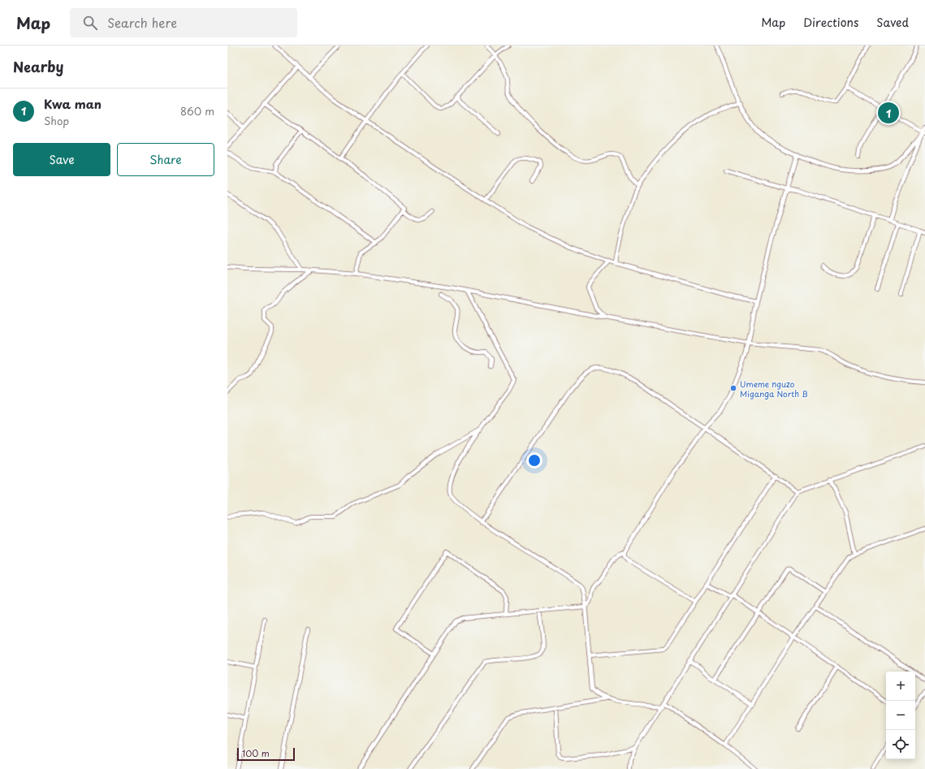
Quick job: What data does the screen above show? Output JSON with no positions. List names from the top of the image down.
{
  "places": ["Umeme nguzo Miganga North B"],
  "scale_bar": "100 m",
  "page": {
    "header": "Map",
    "search": "Search here",
    "nav": ["Map", "Directions", "Saved"],
    "heading": "Nearby",
    "list": [
      {
        "mark": "1",
        "name": "Kwa man",
        "note": "Shop",
        "value": "860 m"
      }
    ],
    "pins": "1",
    "buttons": ["Save", "Share"],
    "map_buttons": ["+", "−"],
    "scale": "100 m"
  }
}
